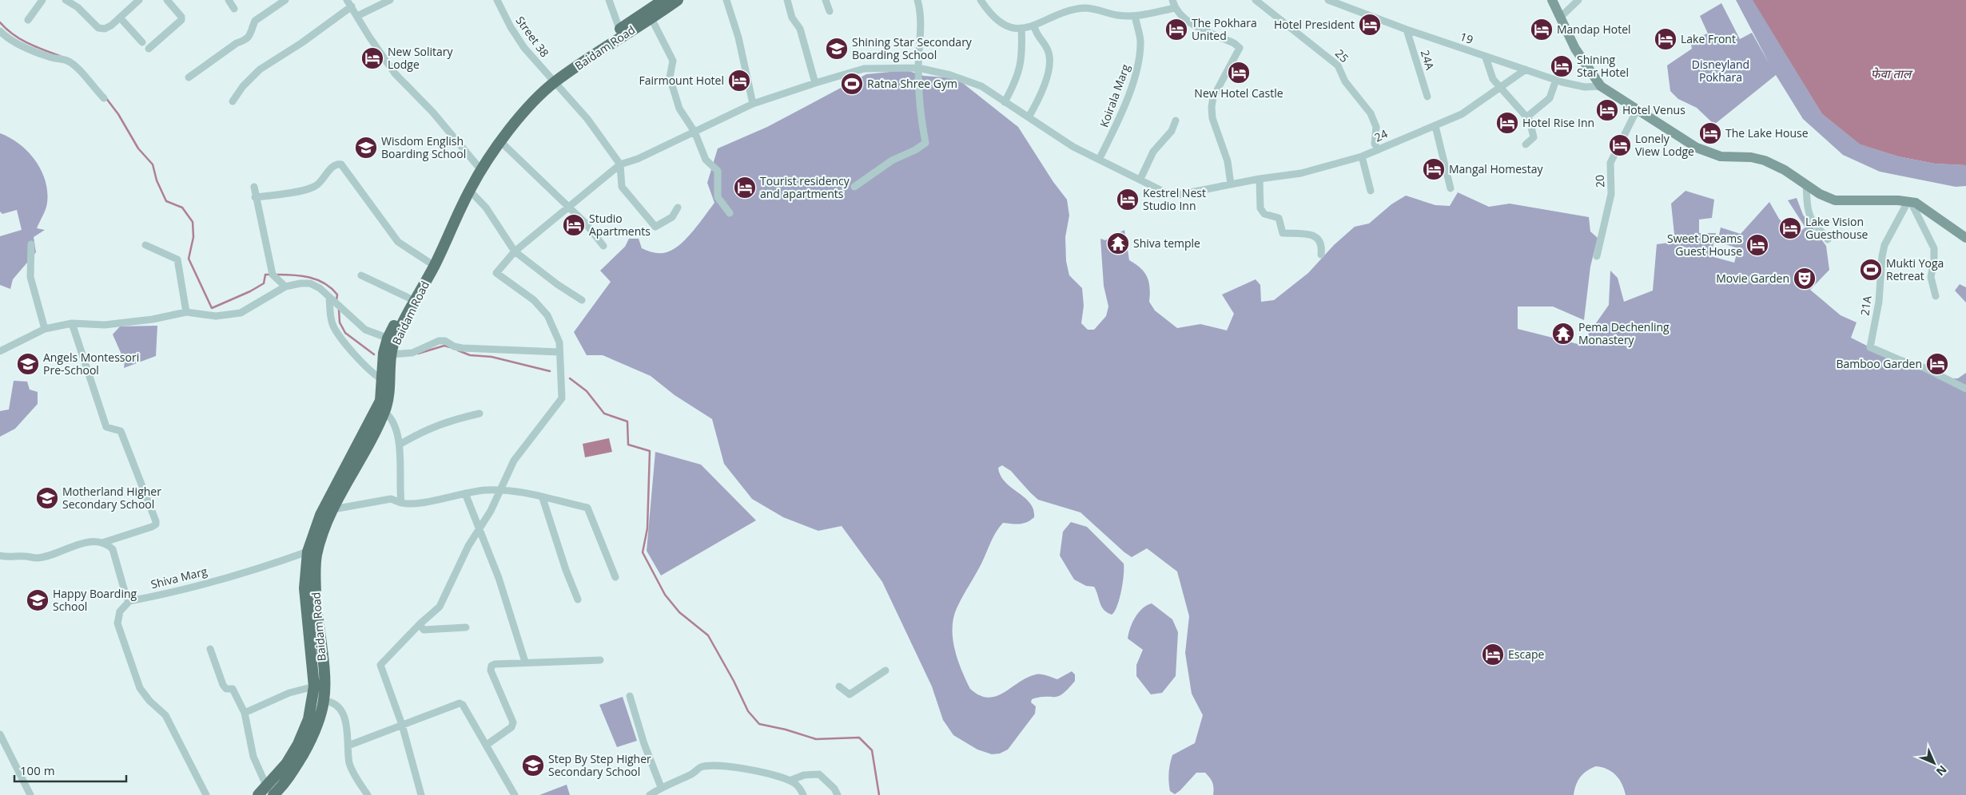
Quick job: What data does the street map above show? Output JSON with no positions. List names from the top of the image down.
{
  "streets": {
    "main road": ["Baidam Road"],
    "street": [
      "Street 38",
      "19",
      "25",
      "24A",
      "Koirala Marg",
      "24",
      "20",
      "21A",
      "Shiva Marg"
    ]
  },
  "crossings": [
    ["Street 38", "Baidam Road"],
    ["Street 38", "24"],
    ["19", "24A"],
    ["19", "24"],
    ["Baidam Road", "Shiva Marg"],
    ["25", "24"],
    ["Koirala Marg", "24"]
  ],
  "water": ["फेवा ताल"],
  "parks": ["Disneyland Pokhara"],
  "places": {
    "hotel": [
      "Hotel President",
      "The Pokhara United",
      "Mandap Hotel",
      "Lake Front",
      "New Solitary Lodge",
      "Shining Star Hotel",
      "New Hotel Castle",
      "Fairmount Hotel",
      "Hotel Venus",
      "Hotel Rise Inn",
      "The Lake House",
      "Lonely View Lodge",
      "Mangal Homestay",
      "Tourist residency and apartments",
      "Kestrel Nest Studio Inn",
      "Studio Apartments",
      "Lake Vision Guesthouse",
      "Sweet Dreams Guest House",
      "Bamboo Garden",
      "Escape"
    ],
    "school or university": [
      "Shining Star Secondary Boarding School",
      "Wisdom English Boarding School",
      "Angels Montessori Pre-School",
      "Motherland Higher Secondary School",
      "Happy Boarding School",
      "Step By Step Higher Secondary School"
    ],
    "sports": ["Ratna Shree Gym", "Mukti Yoga Retreat"],
    "temple": ["Shiva temple", "Pema Dechenling Monastery"],
    "theatre": ["Movie Garden"]
  },
  "scale_bar": "100 m",
  "north": "bottom right"
}
